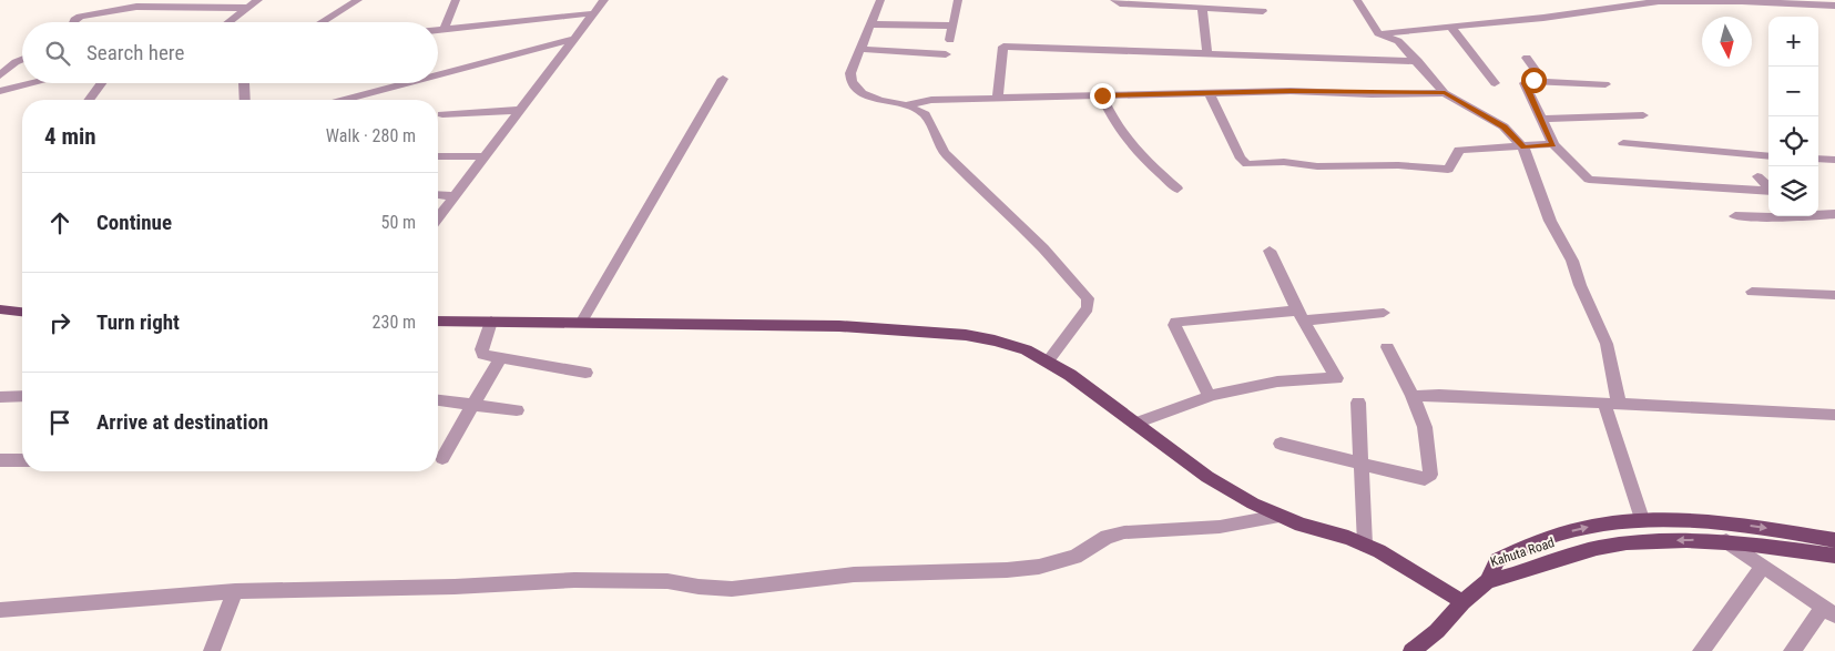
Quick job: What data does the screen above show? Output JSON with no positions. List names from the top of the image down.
{
  "streets": {
    "main road": ["Kahuta Road"]
  },
  "north": "bottom",
  "page": {
    "map_buttons": ["+", "−"],
    "search": "Search here",
    "heading": ["4 min", "Walk · 280 m"],
    "list": [
      ["Continue", "50 m"],
      ["Turn right", "230 m"],
      "Arrive at destination"
    ]
  }
}
